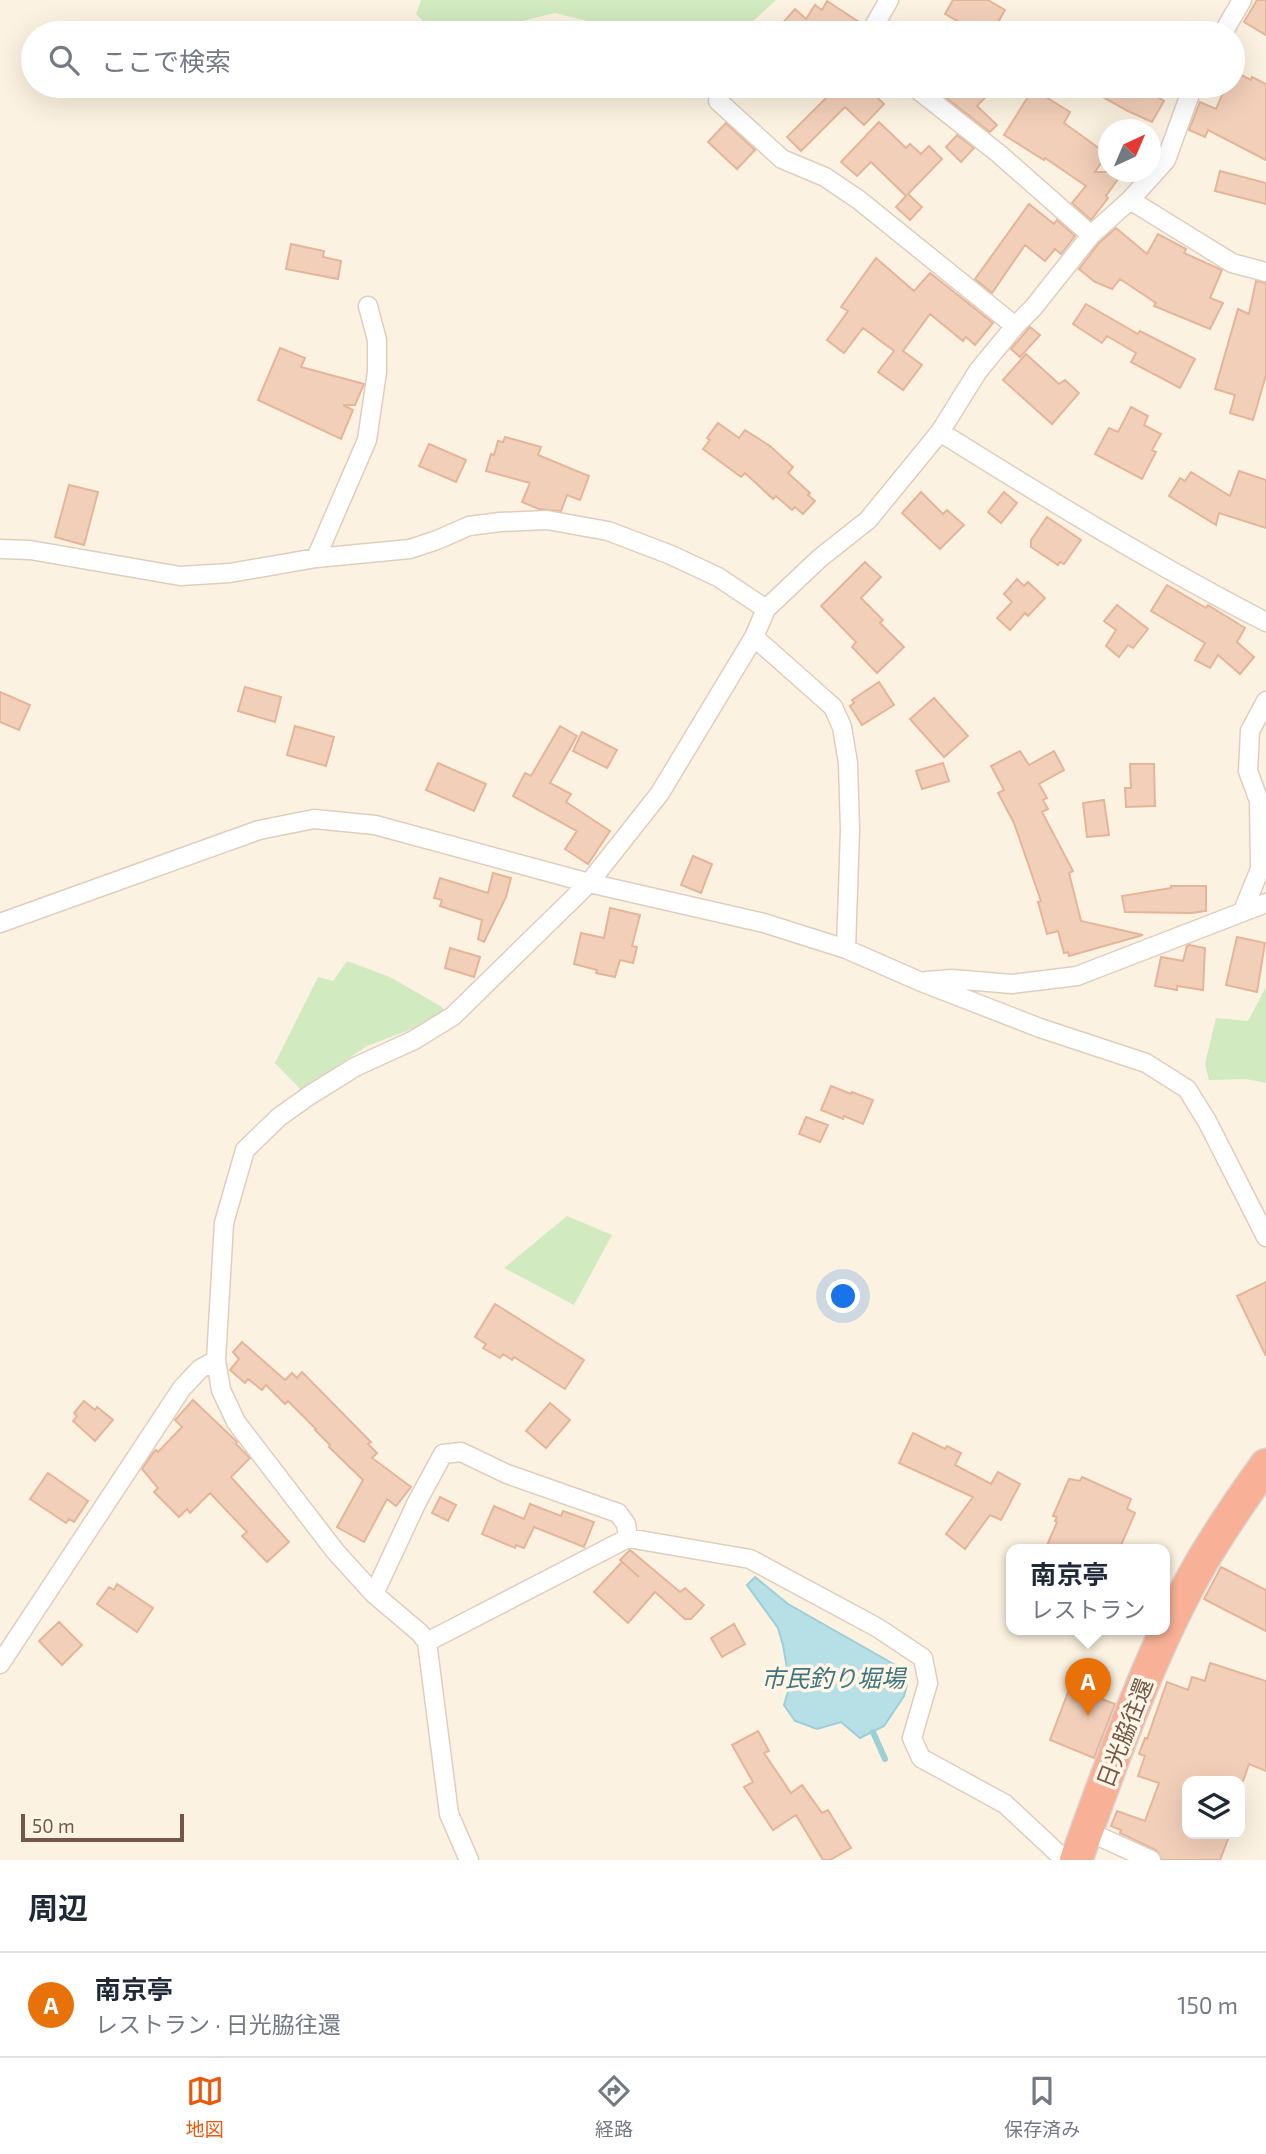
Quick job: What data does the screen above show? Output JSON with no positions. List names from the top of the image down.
{
  "streets": {
    "highway": ["日光脇往還"]
  },
  "water": ["市民釣り堀場"],
  "scale_bar": "50 m",
  "north": "top right",
  "page": {
    "search": "ここで検索",
    "popup": ["南京亭", "レストラン"],
    "pins": "A",
    "scale": "50 m",
    "heading": "周辺",
    "list": [
      {
        "mark": "A",
        "name": "南京亭",
        "note": "レストラン · 日光脇往還",
        "value": "150 m"
      }
    ],
    "nav": ["地図", "経路", "保存済み"]
  }
}
